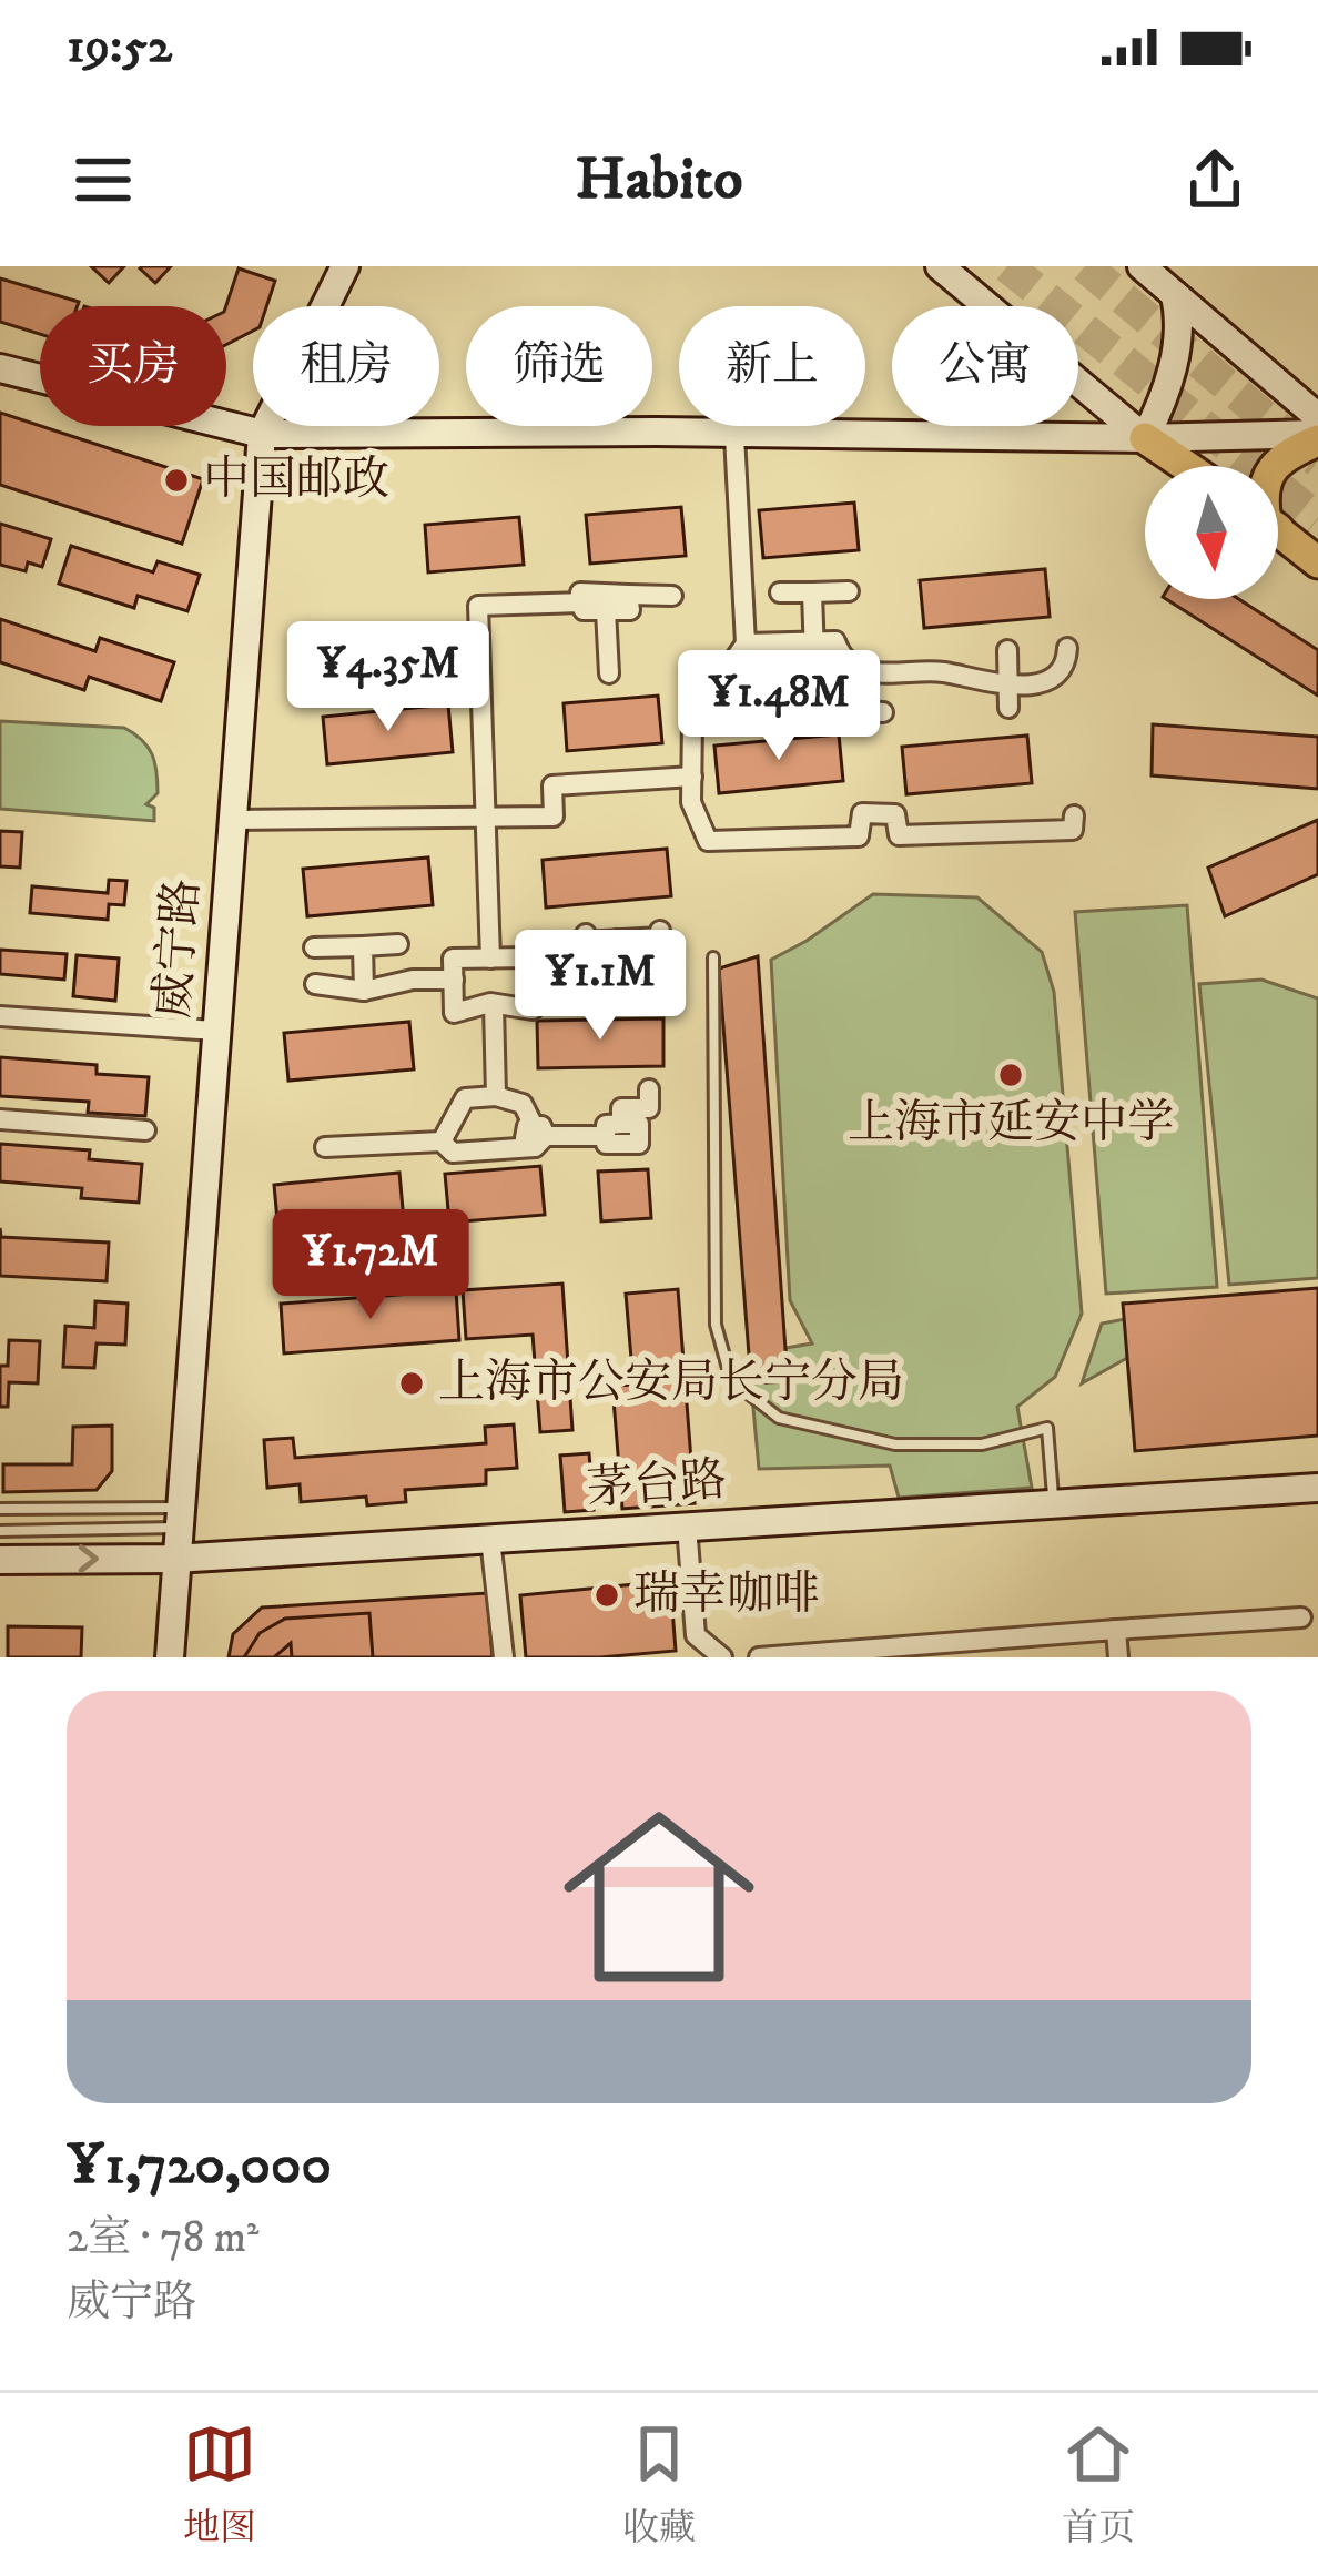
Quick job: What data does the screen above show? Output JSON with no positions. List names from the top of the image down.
{
  "streets": {
    "main road": ["威宁路", "茅台路"]
  },
  "crossings": [
    ["威宁路", "茅台路"]
  ],
  "places": [
    "中国邮政",
    "上海市延安中学",
    "上海市公安局长宁分局",
    "瑞幸咖啡"
  ],
  "north": "bottom",
  "page": {
    "status": "19:52",
    "header": "Habito",
    "chip": [
      "买房",
      "租房",
      "筛选",
      "新上",
      "公寓"
    ],
    "price": [
      "¥4.35M",
      "¥1.48M",
      "¥1.1M",
      "¥1.72M"
    ],
    "list": [
      {
        "name": "¥1,720,000",
        "note": "2室 · 78 m² · 威宁路"
      }
    ],
    "tabs": ["地图", "收藏", "首页"]
  }
}
